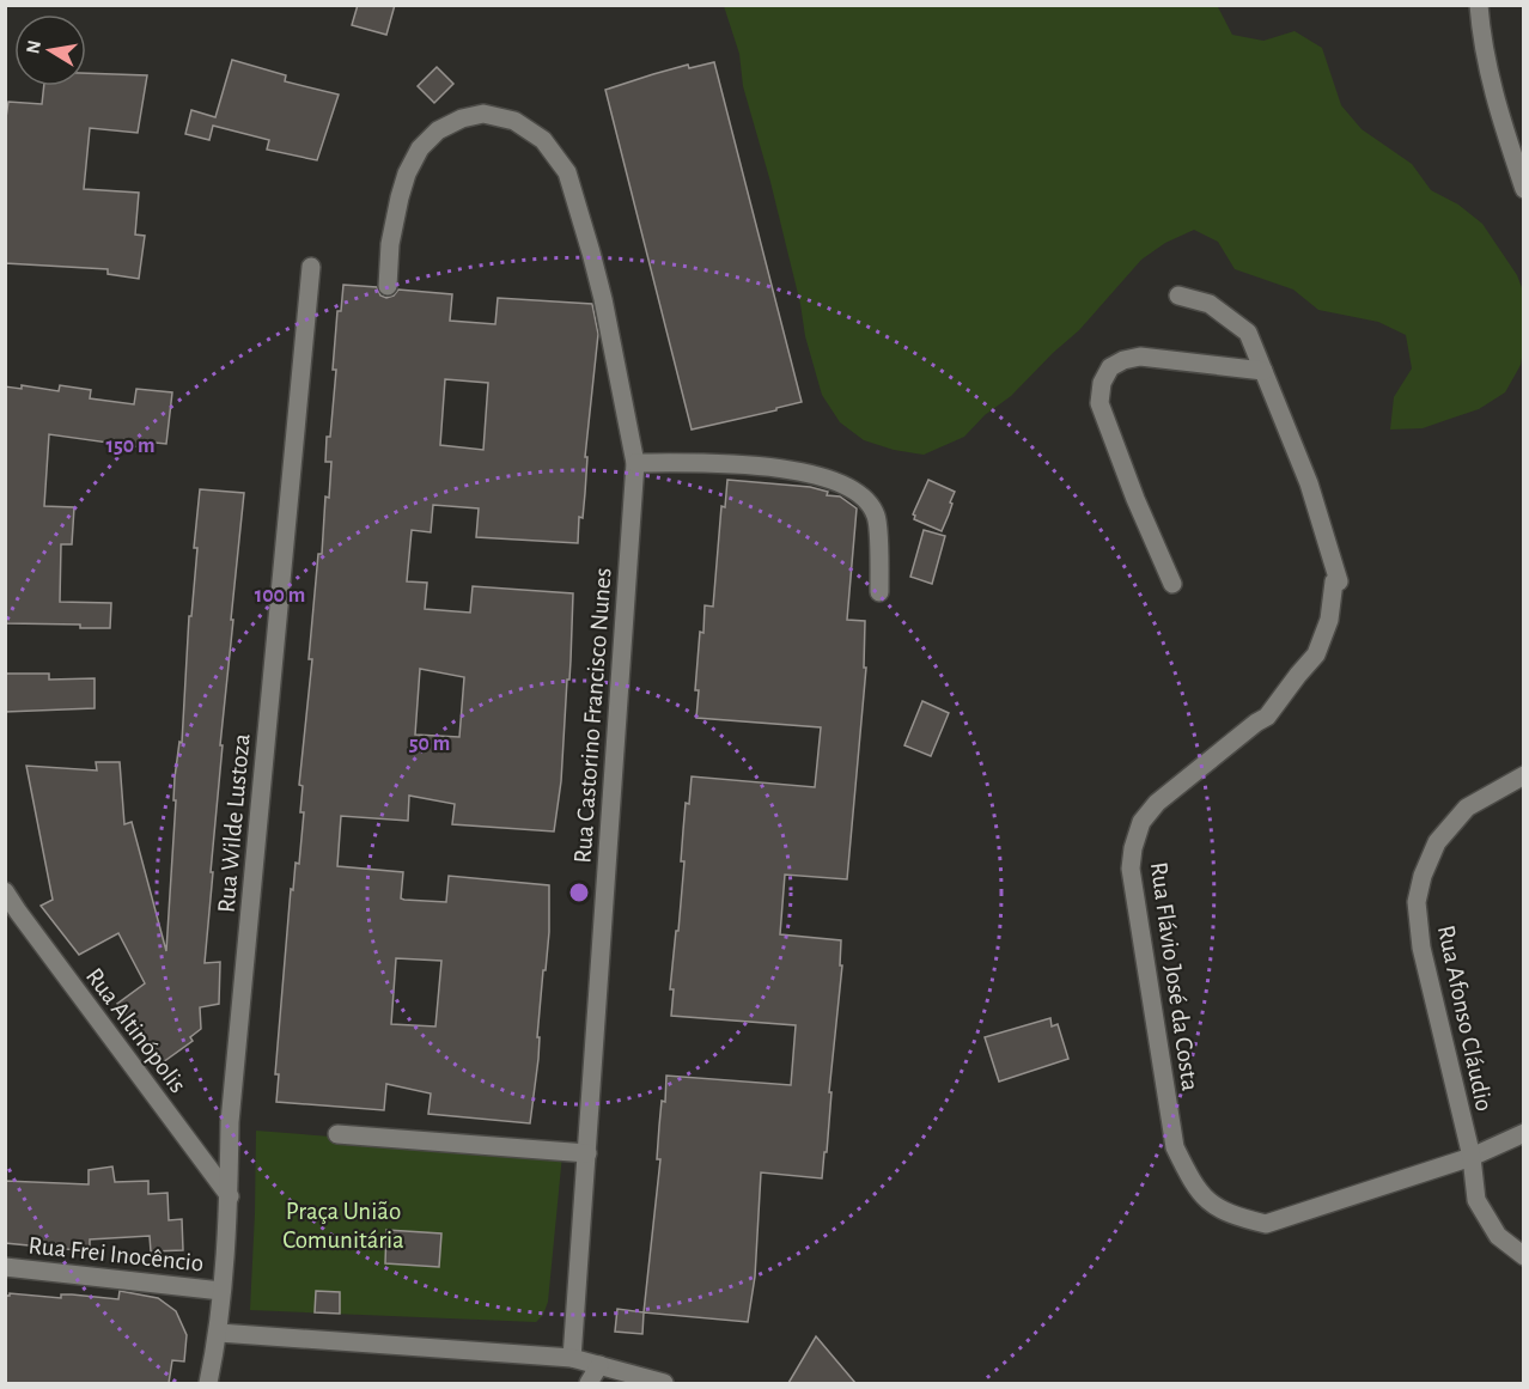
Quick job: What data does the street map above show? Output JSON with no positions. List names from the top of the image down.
{
  "streets": {
    "street": [
      "Rua Castorino Francisco Nunes",
      "Rua Wilde Lustoza",
      "Rua Flávio José da Costa",
      "Rua Afonso Cláudio",
      "Rua Altinópolis",
      "Rua Frei Inocêncio"
    ]
  },
  "crossings": [
    ["Rua Wilde Lustoza", "Rua Altinópolis"],
    ["Rua Wilde Lustoza", "Rua Frei Inocêncio"],
    ["Rua Flávio José da Costa", "Rua Afonso Cláudio"]
  ],
  "parks": ["Praça União Comunitária"],
  "north": "left",
  "rings": ["150 m", "100 m", "50 m"]
}
